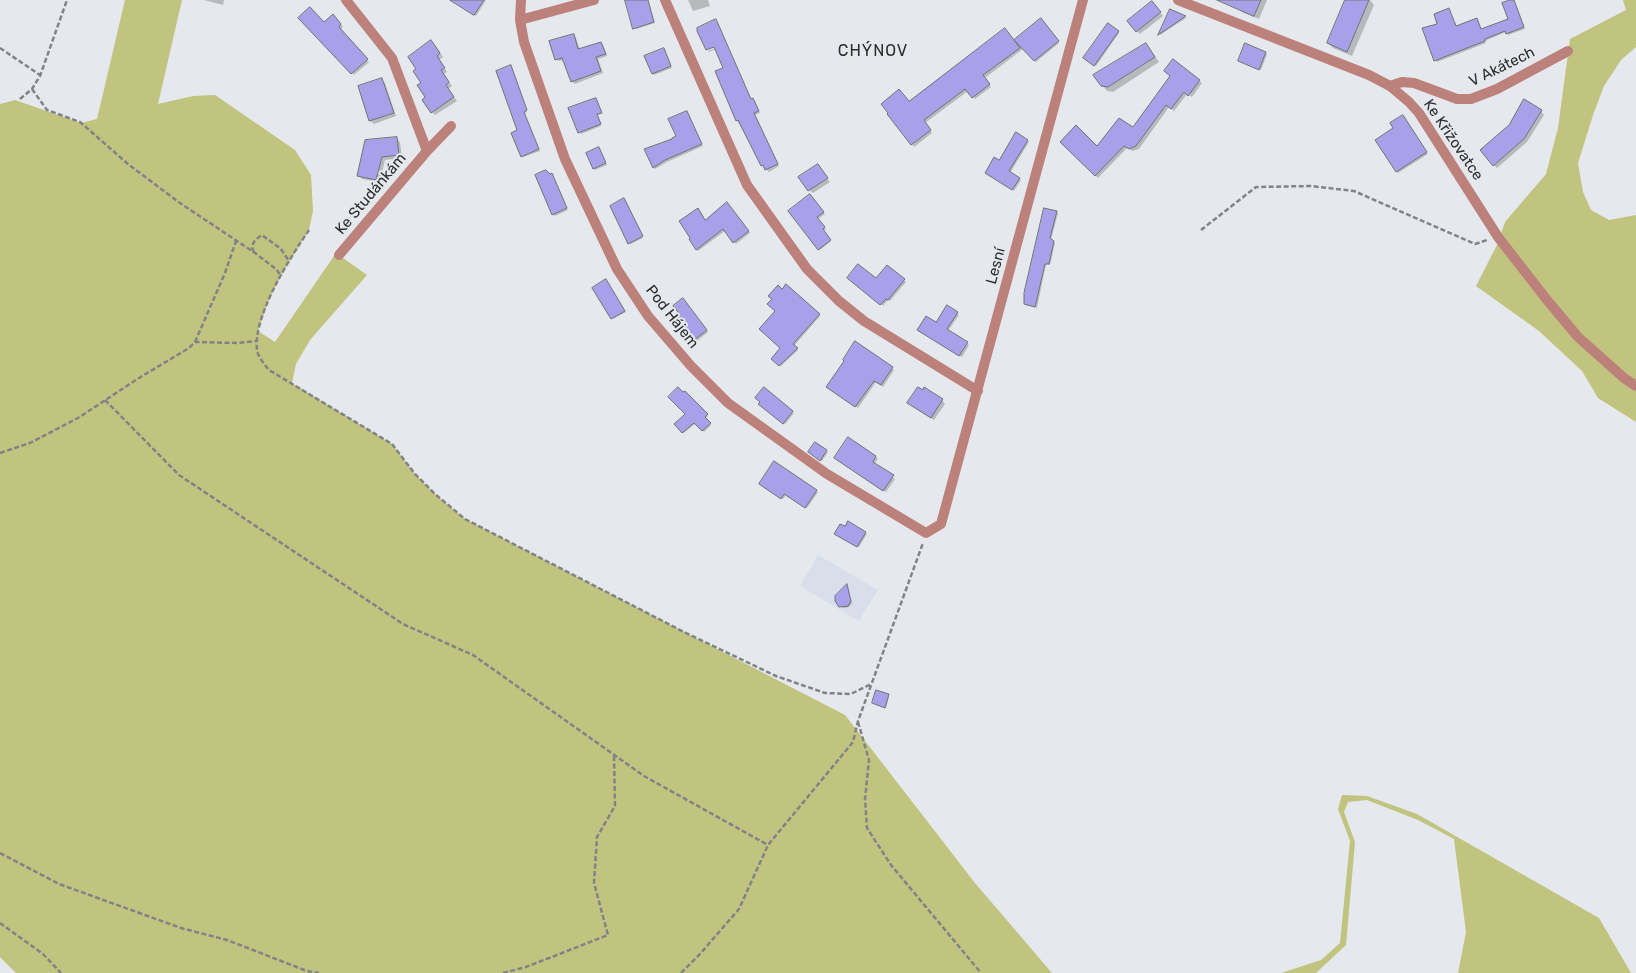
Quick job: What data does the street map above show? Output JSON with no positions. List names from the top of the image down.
{
  "streets": {
    "street": [
      "V Akátech",
      "Ke Křižovatce",
      "Ke Studánkám",
      "Lesní",
      "Pod Hájem"
    ]
  },
  "crossings": [
    ["V Akátech", "Ke Křižovatce"],
    ["Lesní", "Pod Hájem"]
  ],
  "districts": ["CHÝNOV"]
}
